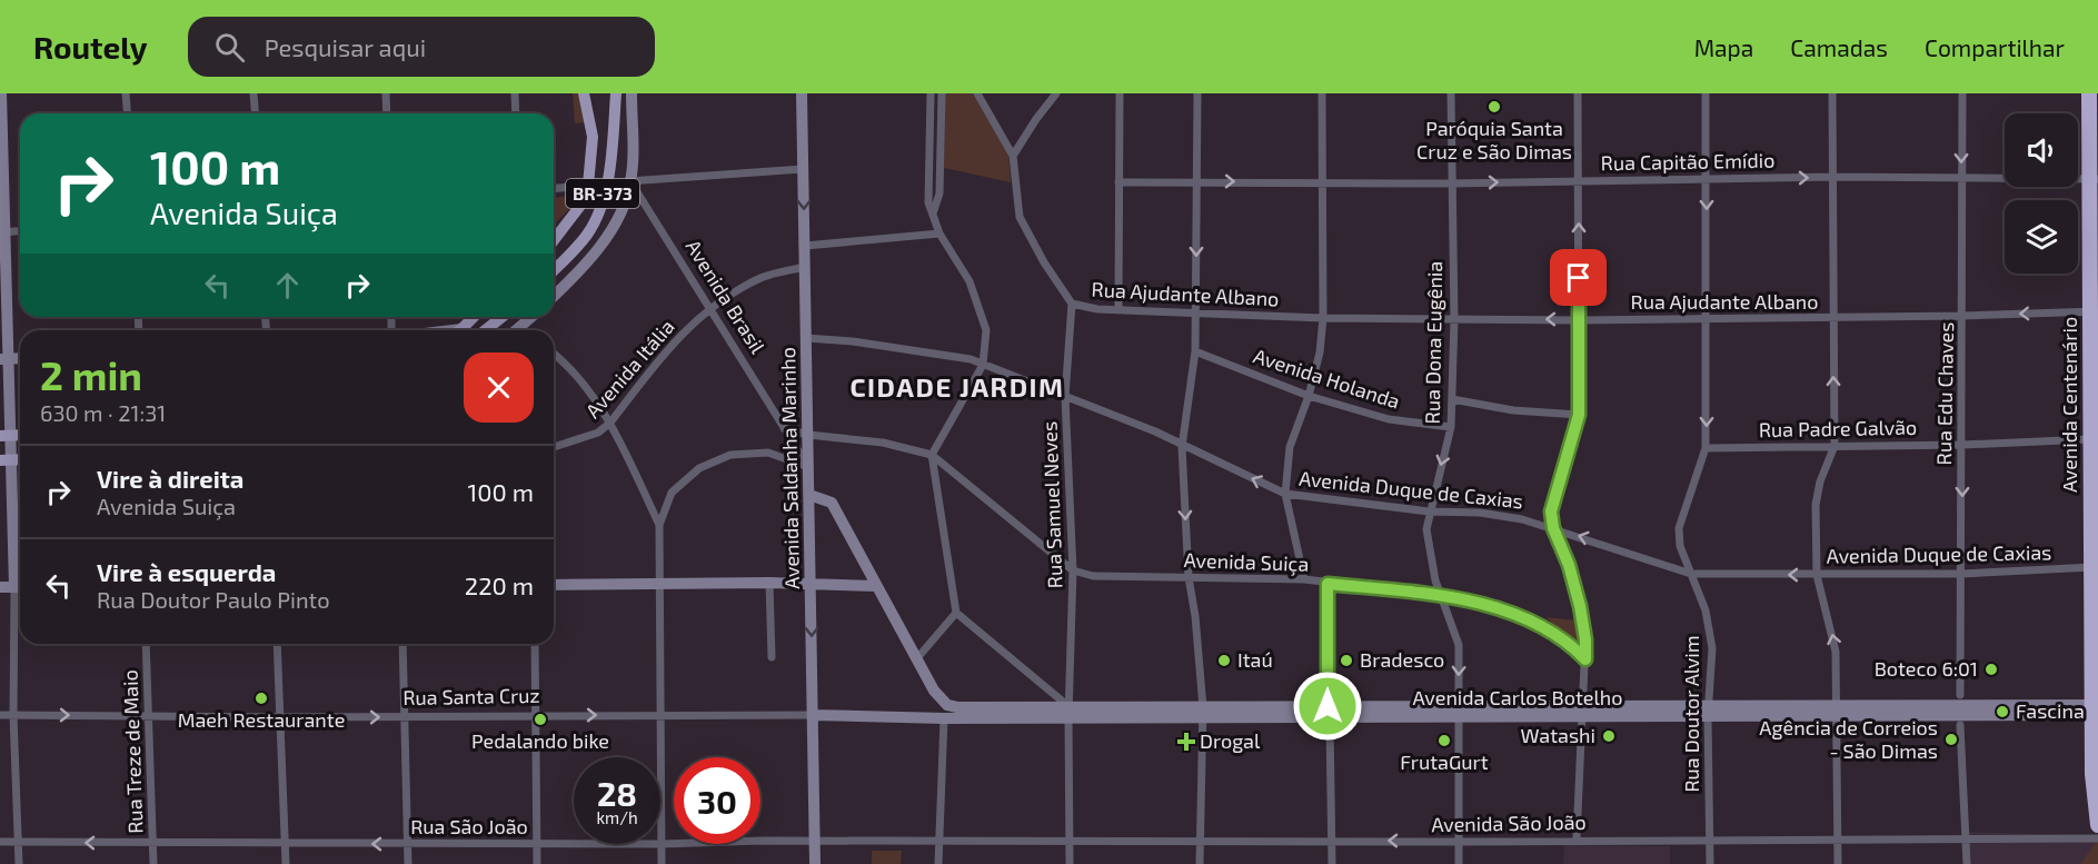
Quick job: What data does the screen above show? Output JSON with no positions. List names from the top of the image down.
{
  "streets": {
    "highway": ["Avenida Centenário"],
    "main road": [
      "BR-373",
      "Avenida Saldanha Marinho",
      "Rua Santa Cruz",
      "Avenida Carlos Botelho"
    ],
    "street": [
      "Rua Capitão Emídio",
      "Rua Ajudante Albano",
      "Avenida Brasil",
      "Rua Dona Eugênia",
      "Avenida Itália",
      "Avenida Holanda",
      "Rua Edu Chaves",
      "Rua Padre Galvão",
      "Avenida Duque de Caxias",
      "Rua Samuel Neves",
      "Avenida Suiça",
      "Rua Doutor Alvim",
      "Rua Treze de Maio",
      "Avenida São João",
      "Rua São João"
    ]
  },
  "crossings": [
    ["Rua Capitão Emídio", "Rua Dona Eugênia"],
    ["Rua Capitão Emídio", "Rua Edu Chaves"],
    ["Rua Capitão Emídio", "Avenida Centenário"],
    ["Rua Capitão Emídio", "Rua Doutor Alvim"],
    ["Rua Ajudante Albano", "Rua Dona Eugênia"],
    ["Rua Ajudante Albano", "Rua Edu Chaves"],
    ["Rua Ajudante Albano", "Avenida Centenário"],
    ["Rua Ajudante Albano", "Rua Samuel Neves"],
    ["Rua Ajudante Albano", "Rua Doutor Alvim"],
    ["Avenida Brasil", "Avenida Itália"],
    ["Avenida Brasil", "Avenida Saldanha Marinho"],
    ["Rua Dona Eugênia", "Avenida Holanda"],
    ["Rua Dona Eugênia", "Avenida Duque de Caxias"],
    ["Rua Dona Eugênia", "Avenida Suiça"],
    ["Rua Dona Eugênia", "Avenida Carlos Botelho"],
    ["Rua Dona Eugênia", "Avenida São João"],
    ["Avenida Itália", "Avenida Saldanha Marinho"],
    ["Rua Edu Chaves", "Rua Padre Galvão"],
    ["Rua Edu Chaves", "Avenida Duque de Caxias"],
    ["Avenida Centenário", "Rua Padre Galvão"],
    ["Avenida Centenário", "Avenida Duque de Caxias"],
    ["Avenida Centenário", "Avenida Carlos Botelho"],
    ["Rua Padre Galvão", "Rua Doutor Alvim"],
    ["Avenida Saldanha Marinho", "Avenida Duque de Caxias"],
    ["Avenida Saldanha Marinho", "Rua Santa Cruz"],
    ["Avenida Saldanha Marinho", "Rua São João"],
    ["Avenida Duque de Caxias", "Rua Samuel Neves"],
    ["Avenida Duque de Caxias", "Rua Doutor Alvim"],
    ["Rua Samuel Neves", "Avenida Suiça"],
    ["Rua Samuel Neves", "Avenida Carlos Botelho"],
    ["Rua Samuel Neves", "Avenida São João"],
    ["Rua Santa Cruz", "Avenida Carlos Botelho"],
    ["Rua Santa Cruz", "Rua Treze de Maio"],
    ["Avenida Carlos Botelho", "Rua Doutor Alvim"],
    ["Rua Doutor Alvim", "Avenida São João"],
    ["Rua Treze de Maio", "Rua São João"],
    ["Avenida São João", "Rua São João"]
  ],
  "one_way": ["Rua Capitão Emídio", "Rua Edu Chaves", "Rua Santa Cruz"],
  "districts": ["CIDADE JARDIM"],
  "places": {
    "other": [
      "Paróquia Santa Cruz e São Dimas",
      "Itaú",
      "Bradesco",
      "Boteco 6:01",
      "Maeh Restaurante",
      "Fascina",
      "Pedalando bike",
      "Watashi",
      "Agência de Correios - São Dimas",
      "FrutaGurt"
    ],
    "health": ["Drogal"]
  },
  "page": {
    "header": "Routely",
    "search": "Pesquisar aqui",
    "nav": ["Mapa", "Camadas", "Compartilhar"],
    "turn": ["100 m", "Avenida Suiça"],
    "heading": ["2 min", "630 m · 21:31"],
    "list": [
      {
        "name": "Vire à direita",
        "note": "Avenida Suiça",
        "value": "100 m"
      },
      {
        "name": "Vire à esquerda",
        "note": "Rua Doutor Paulo Pinto",
        "value": "220 m"
      }
    ],
    "speed": "28 km/h",
    "limit": "30"
  }
}
